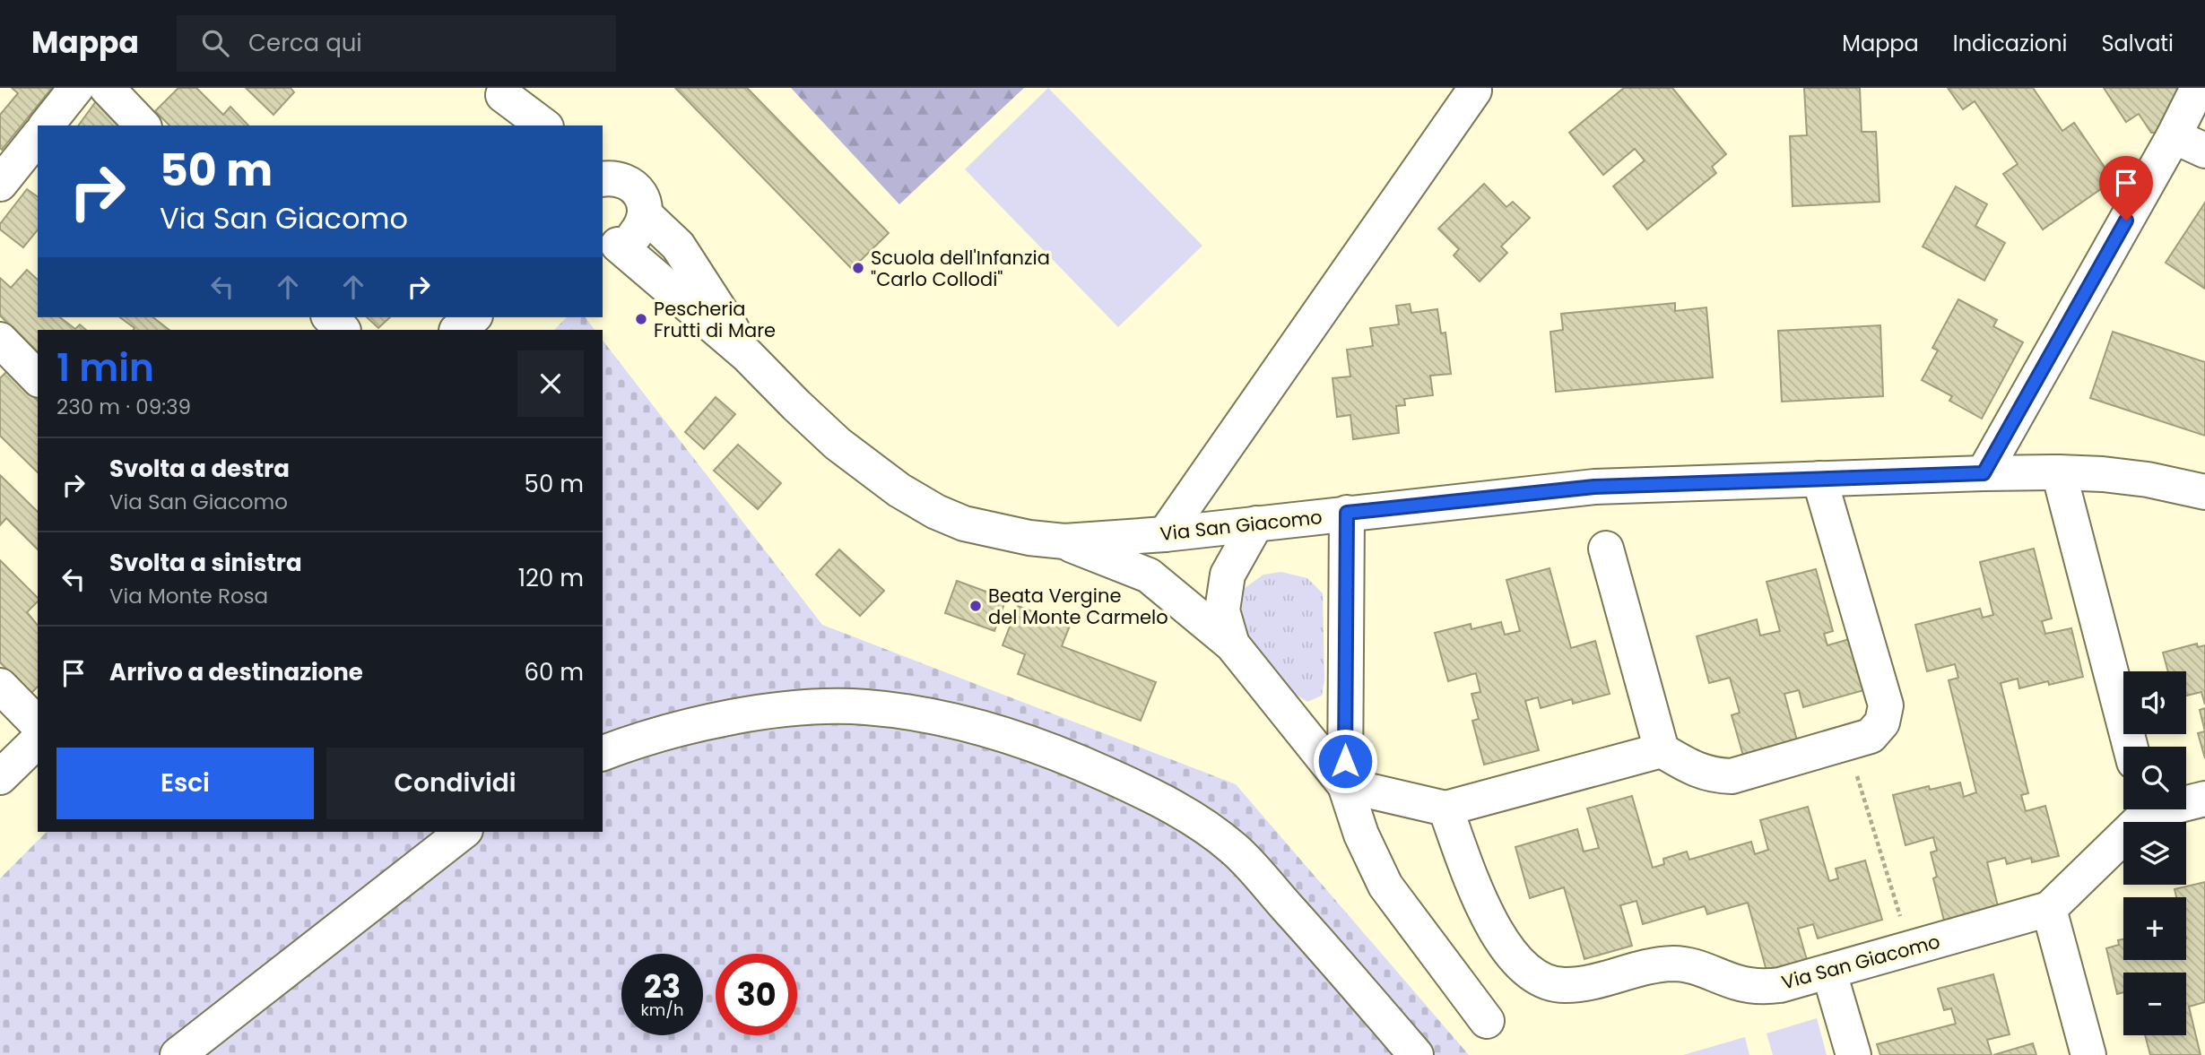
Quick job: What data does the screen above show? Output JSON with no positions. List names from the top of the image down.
{
  "streets": {
    "street": ["Via San Giacomo"]
  },
  "places": ["Scuola dell'Infanzia \"Carlo Collodi\"", "Pescheria Frutti di Mare", "Beata Vergine del Monte Carmelo"],
  "page": {
    "header": "Mappa",
    "search": "Cerca qui",
    "nav": ["Mappa", "Indicazioni", "Salvati"],
    "turn": ["50 m", "Via San Giacomo"],
    "heading": ["1 min", "230 m · 09:39"],
    "list": [
      {
        "name": "Svolta a destra",
        "note": "Via San Giacomo",
        "value": "50 m"
      },
      {
        "name": "Svolta a sinistra",
        "note": "Via Monte Rosa",
        "value": "120 m"
      },
      {
        "name": "Arrivo a destinazione",
        "value": "60 m"
      }
    ],
    "map_buttons": ["+", "−"],
    "buttons": ["Esci", "Condividi"],
    "speed": "23 km/h",
    "limit": "30"
  }
}
